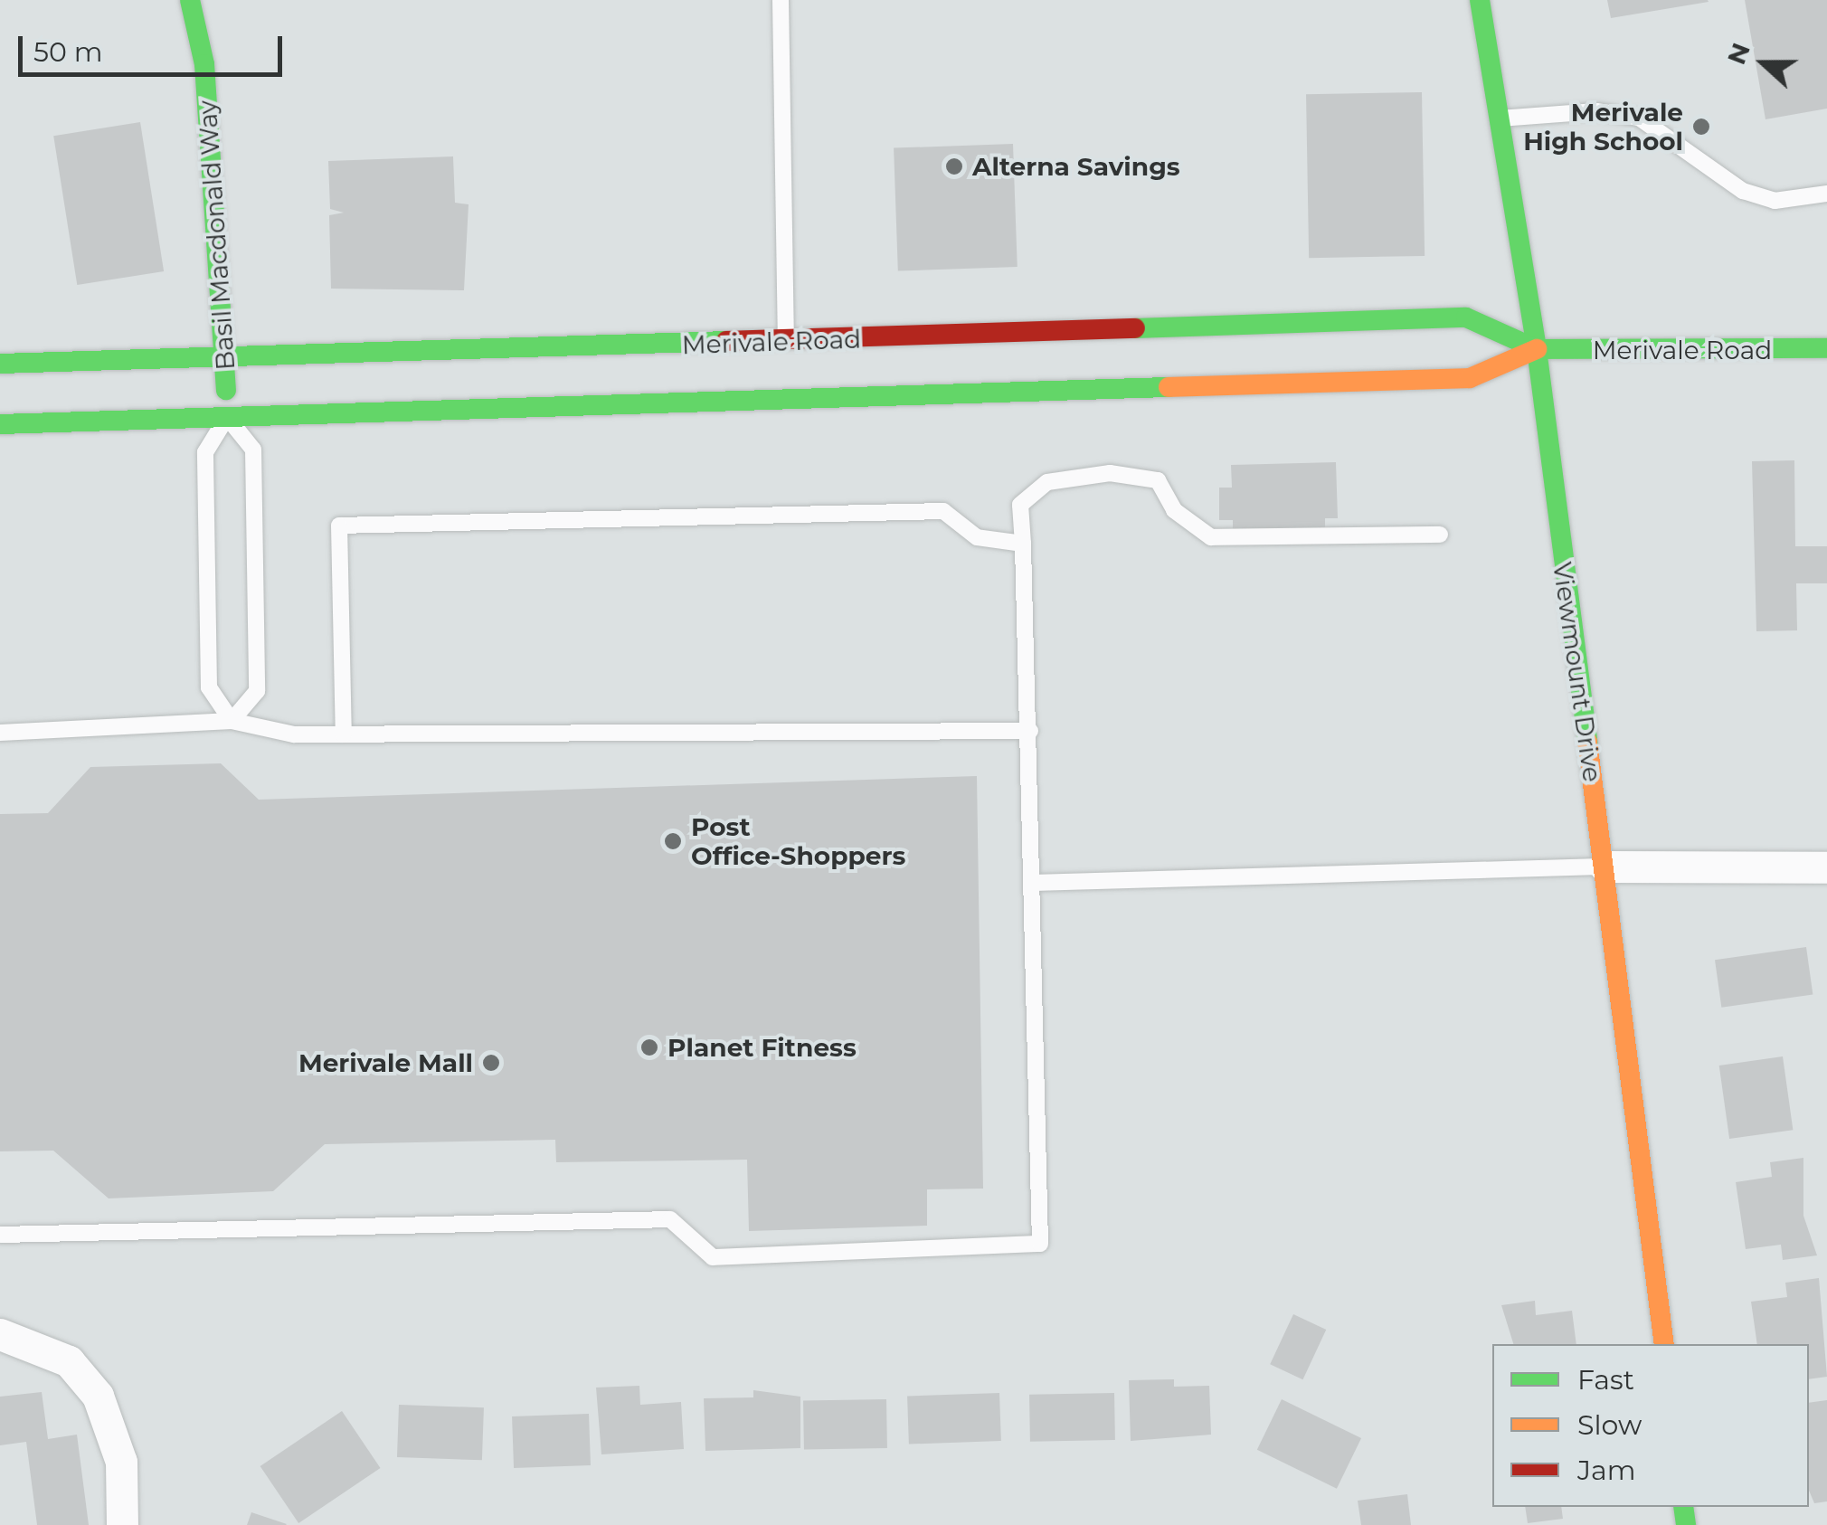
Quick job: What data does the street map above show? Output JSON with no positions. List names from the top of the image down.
{
  "streets": {
    "main road": ["Basil Macdonald Way", "Merivale Road", "Viewmount Drive"]
  },
  "crossings": [
    ["Basil Macdonald Way", "Merivale Road"],
    ["Merivale Road", "Viewmount Drive"]
  ],
  "places": [
    "Merivale High School",
    "Alterna Savings",
    "Post Office-Shoppers",
    "Planet Fitness",
    "Merivale Mall"
  ],
  "legend": ["Fast", "Slow", "Jam"],
  "scale_bar": "50 m",
  "north": "left"
}
